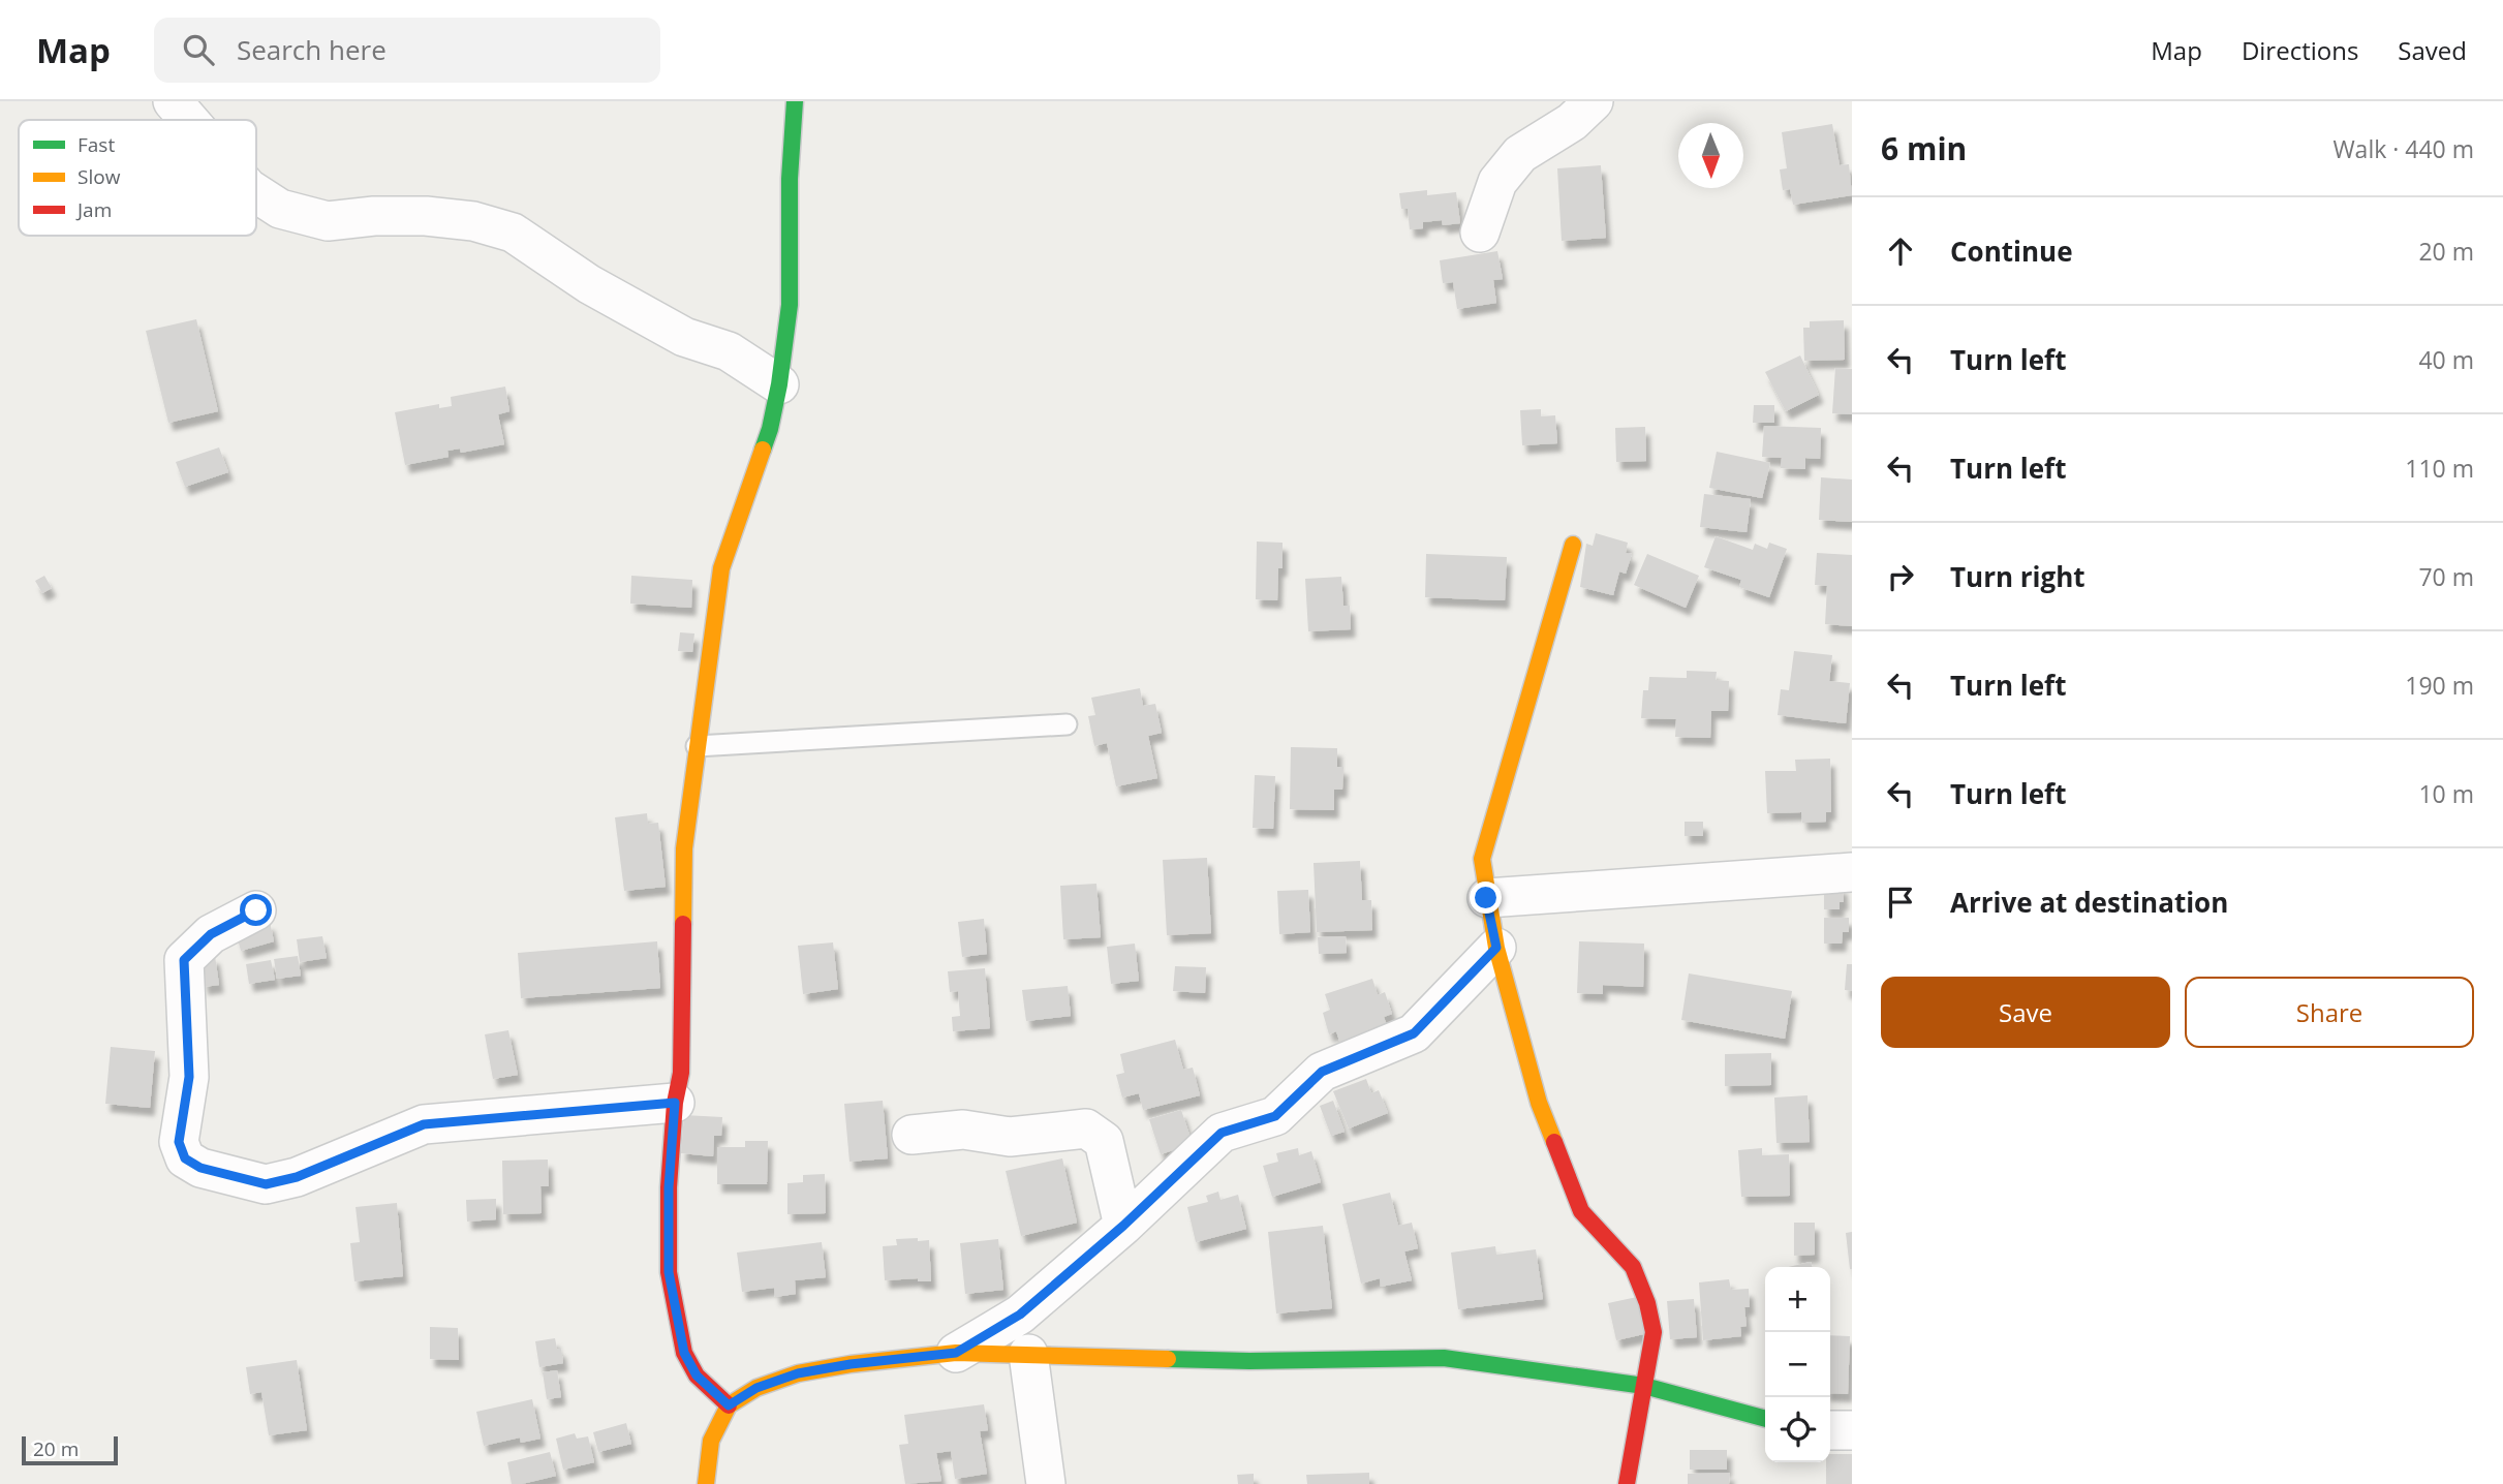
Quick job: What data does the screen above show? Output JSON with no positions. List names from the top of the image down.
{
  "legend": ["Fast", "Slow", "Jam"],
  "scale_bar": "20 m",
  "north": "bottom",
  "page": {
    "header": "Map",
    "search": "Search here",
    "nav": ["Map", "Directions", "Saved"],
    "heading": ["6 min", "Walk · 440 m"],
    "list": [
      ["Continue", "20 m"],
      ["Turn left", "40 m"],
      ["Turn left", "110 m"],
      ["Turn right", "70 m"],
      ["Turn left", "190 m"],
      ["Turn left", "10 m"],
      "Arrive at destination"
    ],
    "buttons": ["Save", "Share"],
    "map_buttons": ["+", "−"],
    "scale": "20 m"
  }
}
